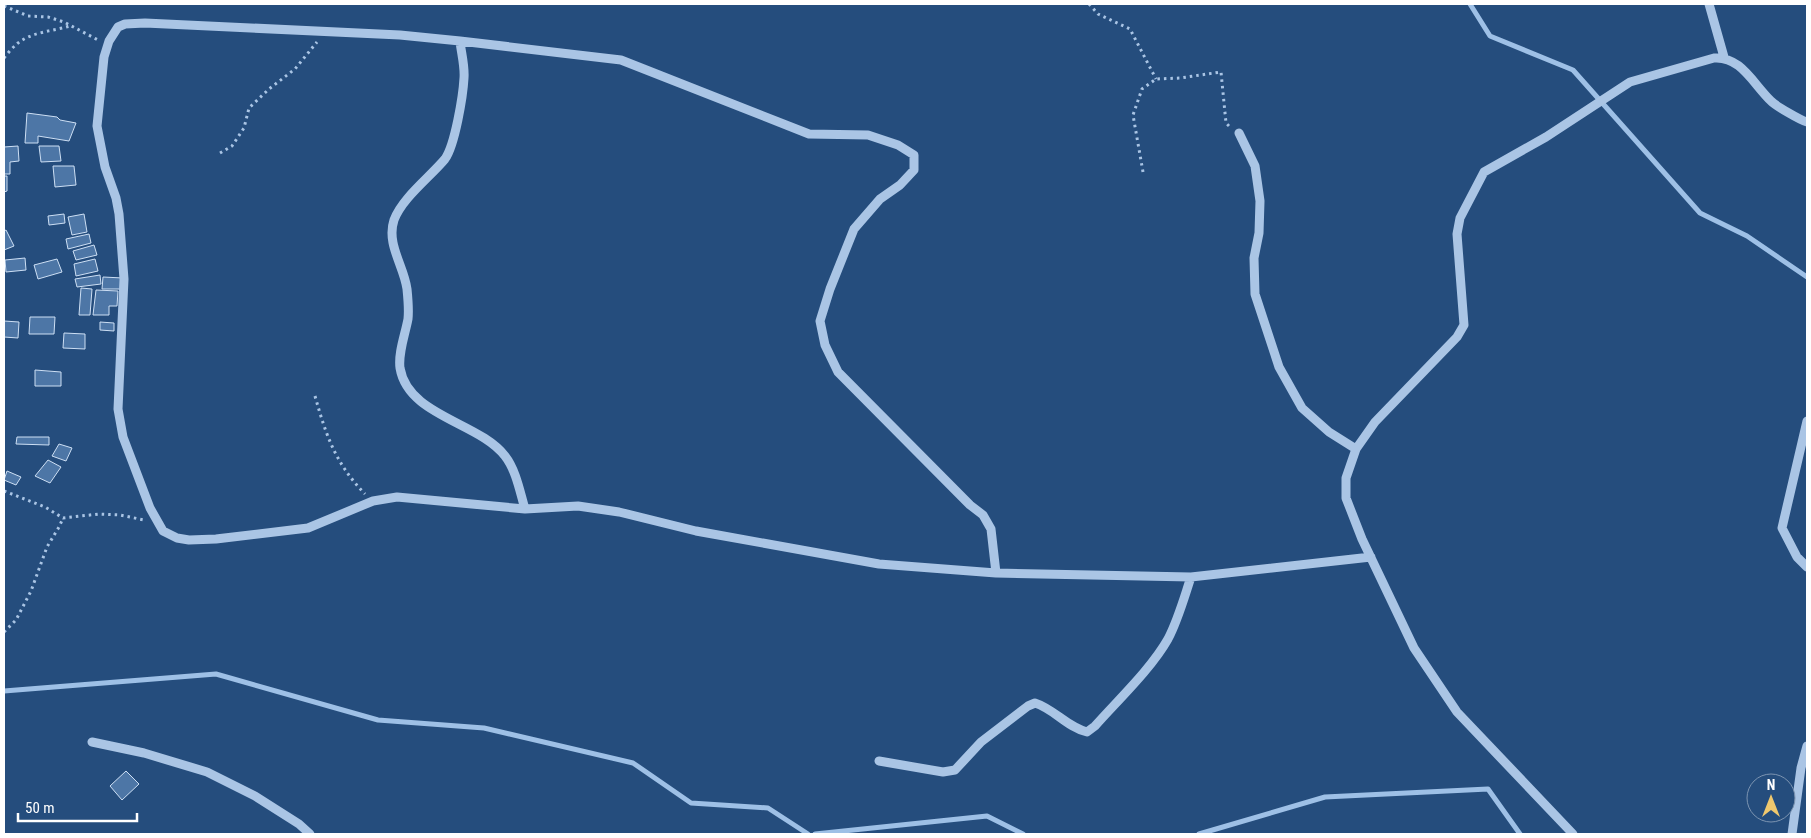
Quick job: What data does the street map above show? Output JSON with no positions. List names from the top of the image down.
{
  "scale_bar": "50 m",
  "north": "top"
}
